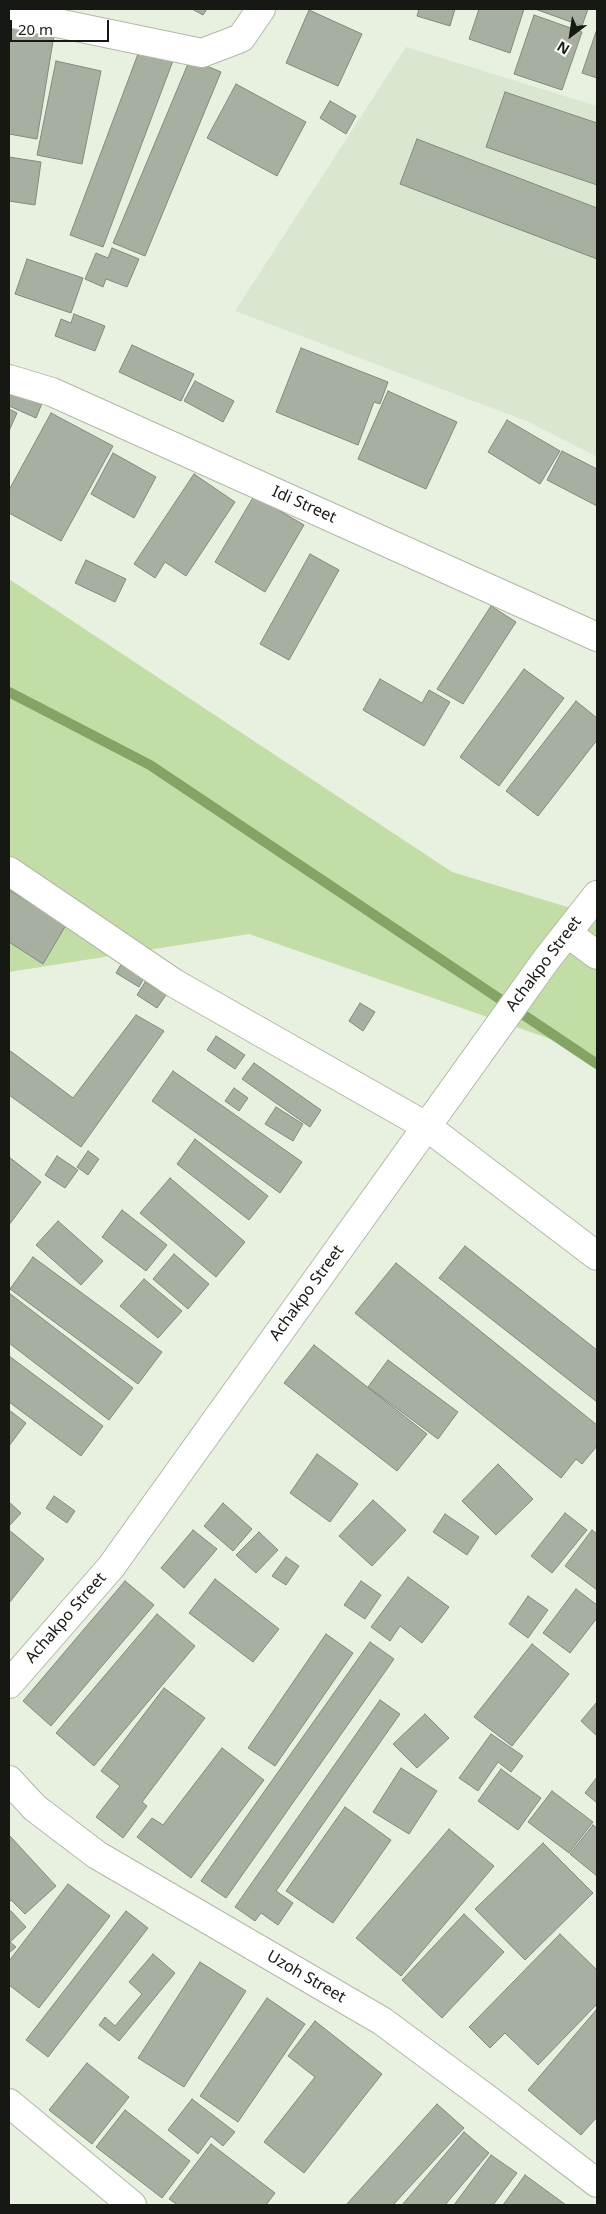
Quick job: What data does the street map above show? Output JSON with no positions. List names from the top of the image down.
{
  "streets": {
    "street": ["Idi Street", "Achakpo Street", "Uzoh Street"]
  },
  "scale_bar": "20 m",
  "north": "bottom left"
}
